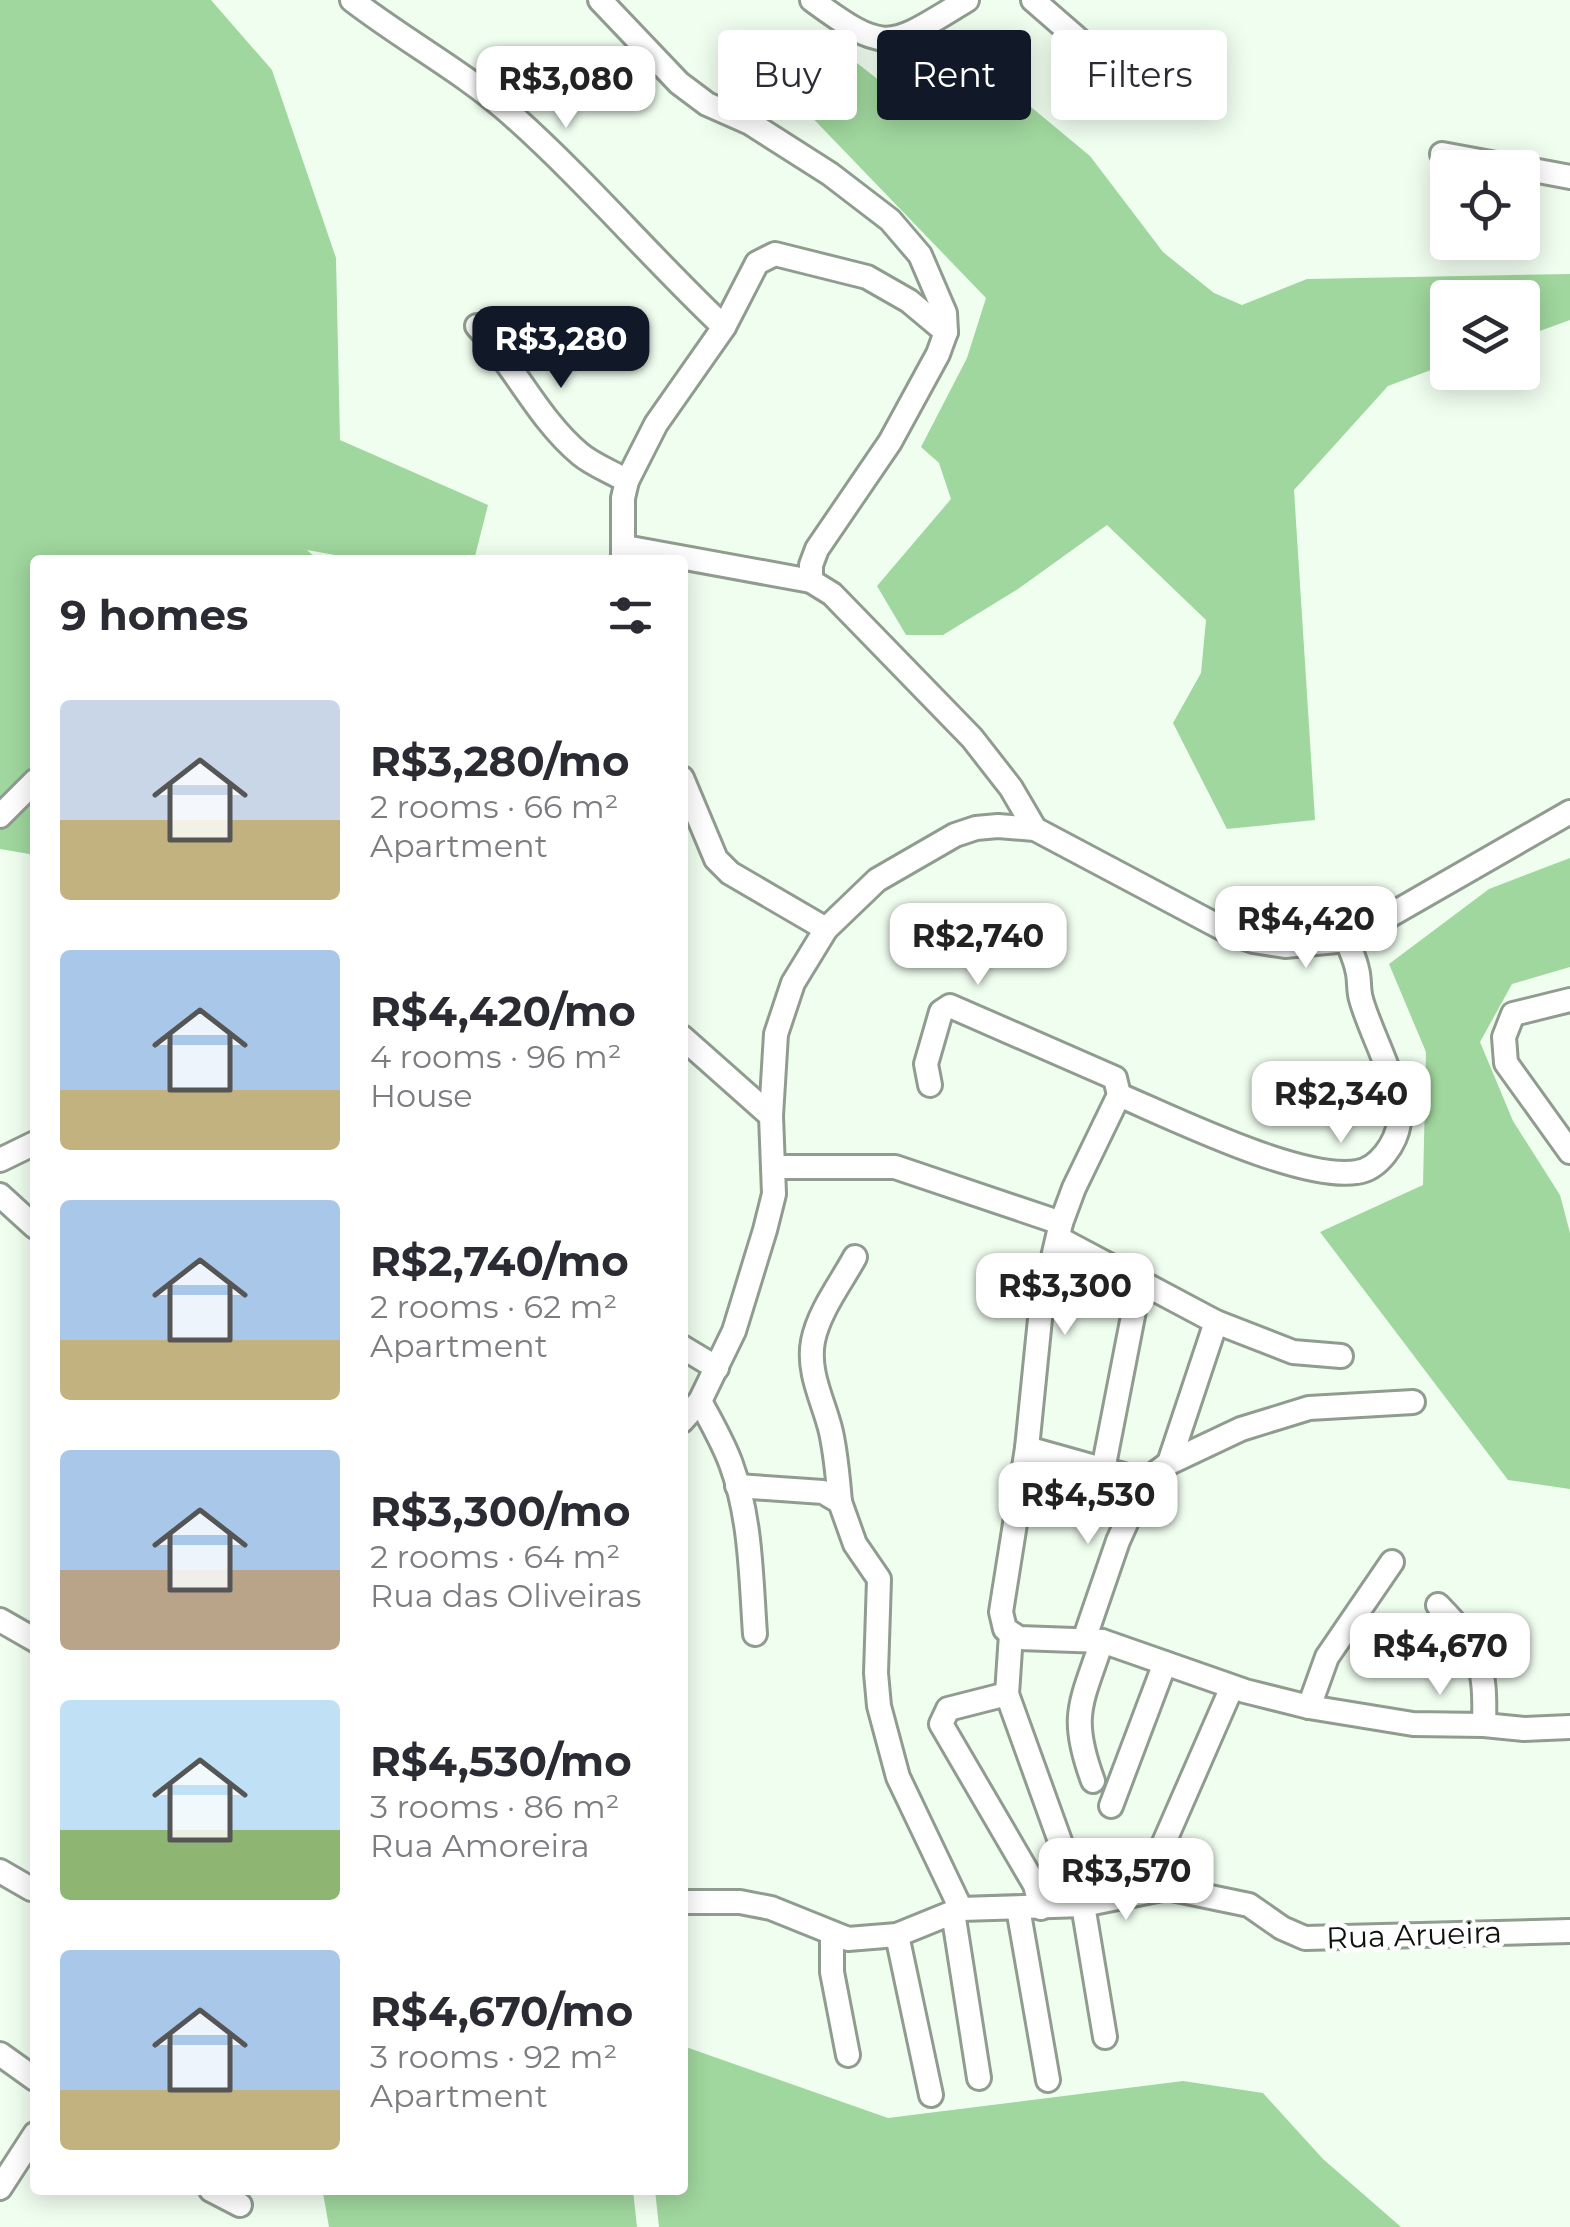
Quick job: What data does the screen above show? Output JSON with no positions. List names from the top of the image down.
{
  "streets": {
    "street": ["Rua Arueira"]
  },
  "page": {
    "chip": ["Buy", "Rent", "Filters"],
    "price": [
      "R$3,080",
      "R$3,280",
      "R$4,420",
      "R$2,740",
      "R$2,340",
      "R$3,300",
      "R$4,530",
      "R$4,670",
      "R$3,570"
    ],
    "heading": "9 homes",
    "list": [
      {
        "name": "R$3,280/mo",
        "note": "2 rooms · 66 m² · Apartment"
      },
      {
        "name": "R$4,420/mo",
        "note": "4 rooms · 96 m² · House"
      },
      {
        "name": "R$2,740/mo",
        "note": "2 rooms · 62 m² · Apartment"
      },
      {
        "name": "R$3,300/mo",
        "note": "2 rooms · 64 m² · Rua das Oliveiras"
      },
      {
        "name": "R$4,530/mo",
        "note": "3 rooms · 86 m² · Rua Amoreira"
      },
      {
        "name": "R$4,670/mo",
        "note": "3 rooms · 92 m² · Apartment"
      }
    ]
  }
}
